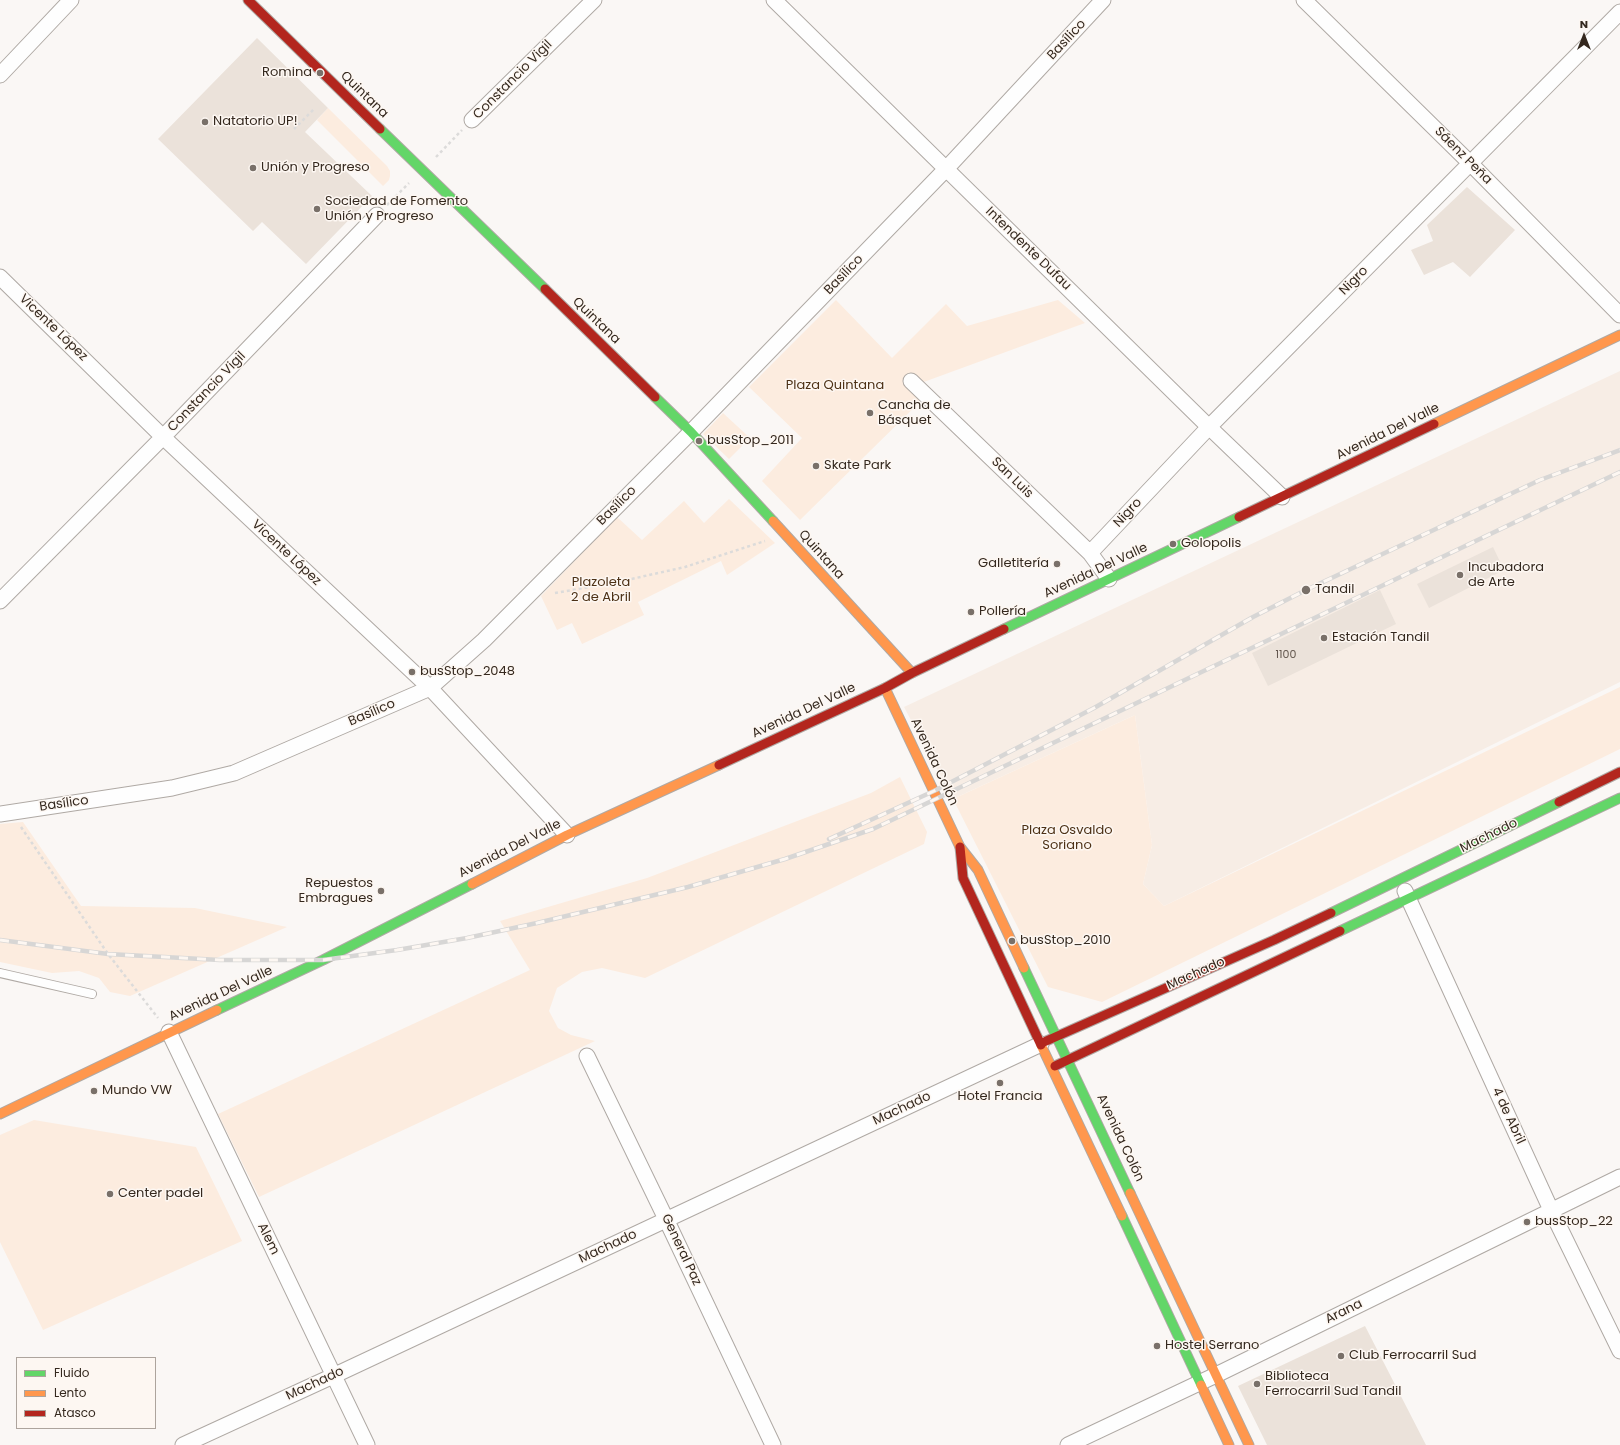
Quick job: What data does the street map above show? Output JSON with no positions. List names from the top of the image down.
{
  "streets": {
    "main road": [
      "Quintana",
      "Avenida Del Valle",
      "Avenida Colón",
      "Machado"
    ],
    "street": [
      "Basílico",
      "Constancio Vigil",
      "Sáenz Peña",
      "Intendente Dufau",
      "Nigro",
      "Vicente López",
      "San Luis",
      "4 de Abril",
      "Alem",
      "General Paz",
      "Arana"
    ]
  },
  "crossings": [
    ["Basílico", "Quintana"],
    ["Basílico", "Intendente Dufau"],
    ["Basílico", "Vicente López"],
    ["Constancio Vigil", "Vicente López"],
    ["Quintana", "Avenida Del Valle"],
    ["Sáenz Peña", "Nigro"],
    ["Intendente Dufau", "Nigro"],
    ["Intendente Dufau", "Avenida Del Valle"],
    ["Nigro", "San Luis"],
    ["Vicente López", "Avenida Del Valle"],
    ["Avenida Del Valle", "San Luis"],
    ["Avenida Del Valle", "Avenida Colón"],
    ["Avenida Del Valle", "Alem"],
    ["Avenida Colón", "Machado"],
    ["Avenida Colón", "Arana"],
    ["Machado", "4 de Abril"],
    ["Machado", "Alem"],
    ["Machado", "General Paz"],
    ["4 de Abril", "Arana"]
  ],
  "parks": ["Plaza Quintana", "Plazoleta 2 de Abril", "Plaza Osvaldo Soriano"],
  "places": [
    "Romina",
    "Natatorio UP!",
    "Unión y Progreso",
    "Sociedad de Fomento Unión y Progreso",
    "Cancha de Básquet",
    "busStop_2011",
    "Skate Park",
    "Golopolis",
    "Galletitería",
    "Incubadora de Arte",
    "Tandil",
    "Pollería",
    "Estación Tandil",
    "busStop_2048",
    "Repuestos Embragues",
    "busStop_2010",
    "Hotel Francia",
    "Mundo VW",
    "Center padel",
    "busStop_22",
    "Hostel Serrano",
    "Club Ferrocarril Sud",
    "Biblioteca Ferrocarril Sud Tandil"
  ],
  "house_numbers": ["1100"],
  "legend": ["Fluido", "Lento", "Atasco"],
  "north": "top"
}
